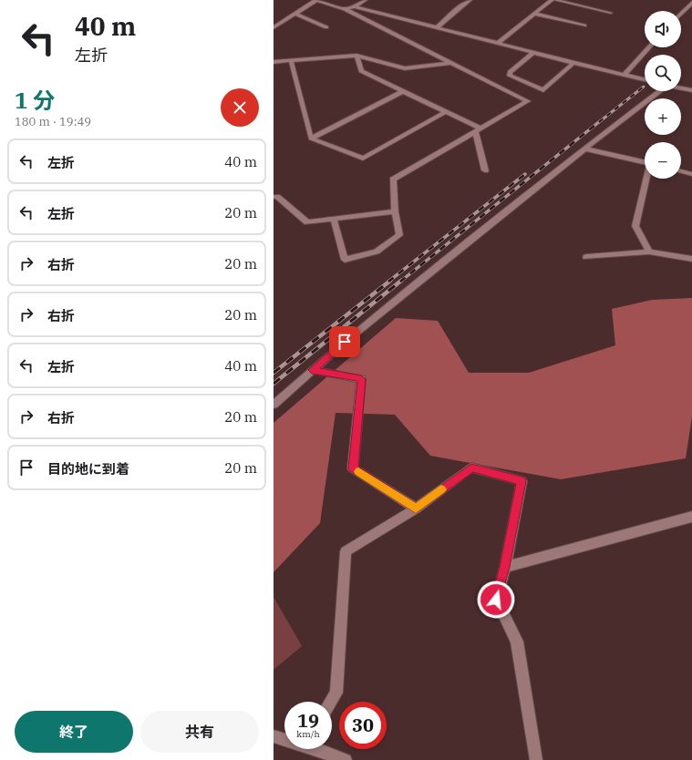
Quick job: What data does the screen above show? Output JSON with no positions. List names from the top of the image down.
{
  "page": {
    "turn": ["40 m", "左折"],
    "map_buttons": ["+", "−"],
    "heading": ["1 分", "180 m · 19:49"],
    "list": [
      {
        "name": "左折",
        "value": "40 m"
      },
      {
        "name": "左折",
        "value": "20 m"
      },
      {
        "name": "右折",
        "value": "20 m"
      },
      {
        "name": "右折",
        "value": "20 m"
      },
      {
        "name": "左折",
        "value": "40 m"
      },
      {
        "name": "右折",
        "value": "20 m"
      },
      {
        "name": "目的地に到着",
        "value": "20 m"
      }
    ],
    "speed": "19 km/h",
    "limit": "30",
    "buttons": ["終了", "共有"]
  }
}
